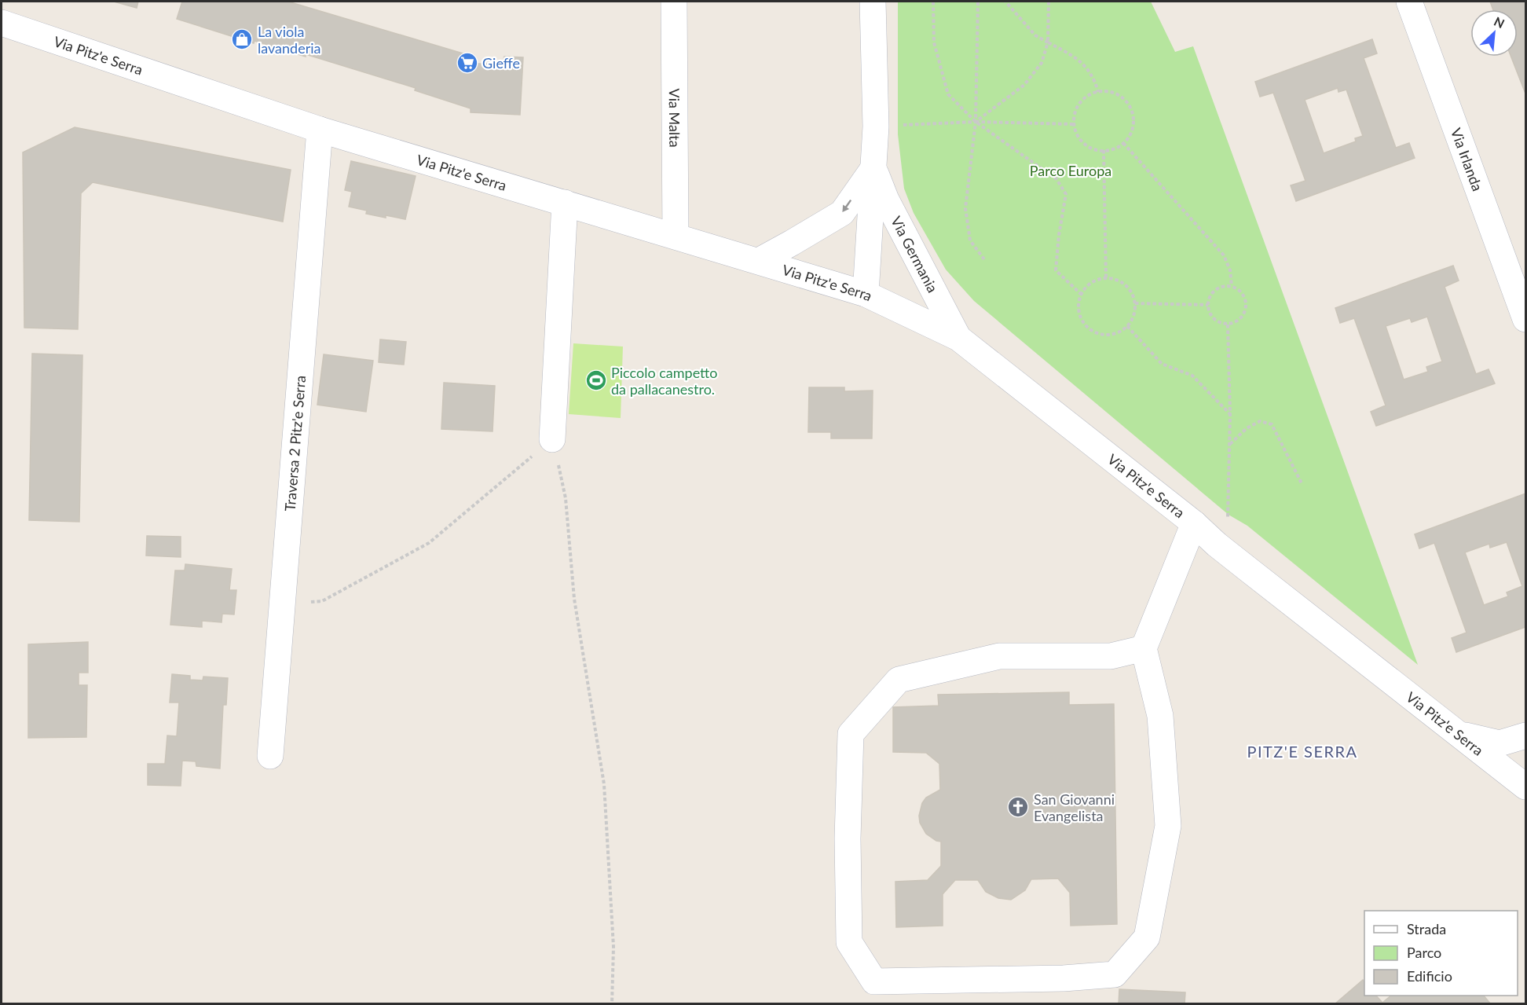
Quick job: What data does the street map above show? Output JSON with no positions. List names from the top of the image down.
{
  "streets": {
    "street": [
      "Via Pitz'e Serra",
      "Via Malta",
      "Via Irlanda",
      "Via Germania",
      "Traversa 2 Pitz'e Serra"
    ]
  },
  "crossings": [
    ["Via Pitz'e Serra", "Via Malta"],
    ["Via Pitz'e Serra", "Via Germania"],
    ["Via Pitz'e Serra", "Traversa 2 Pitz'e Serra"]
  ],
  "districts": ["PITZ'E SERRA"],
  "parks": ["Parco Europa"],
  "places": {
    "shop": ["La viola lavanderia"],
    "supermarket": ["Gieffe"],
    "sports": ["Piccolo campetto da pallacanestro."],
    "church": ["San Giovanni Evangelista"]
  },
  "legend": ["Strada", "Parco", "Edificio"],
  "north": "top right"
}
